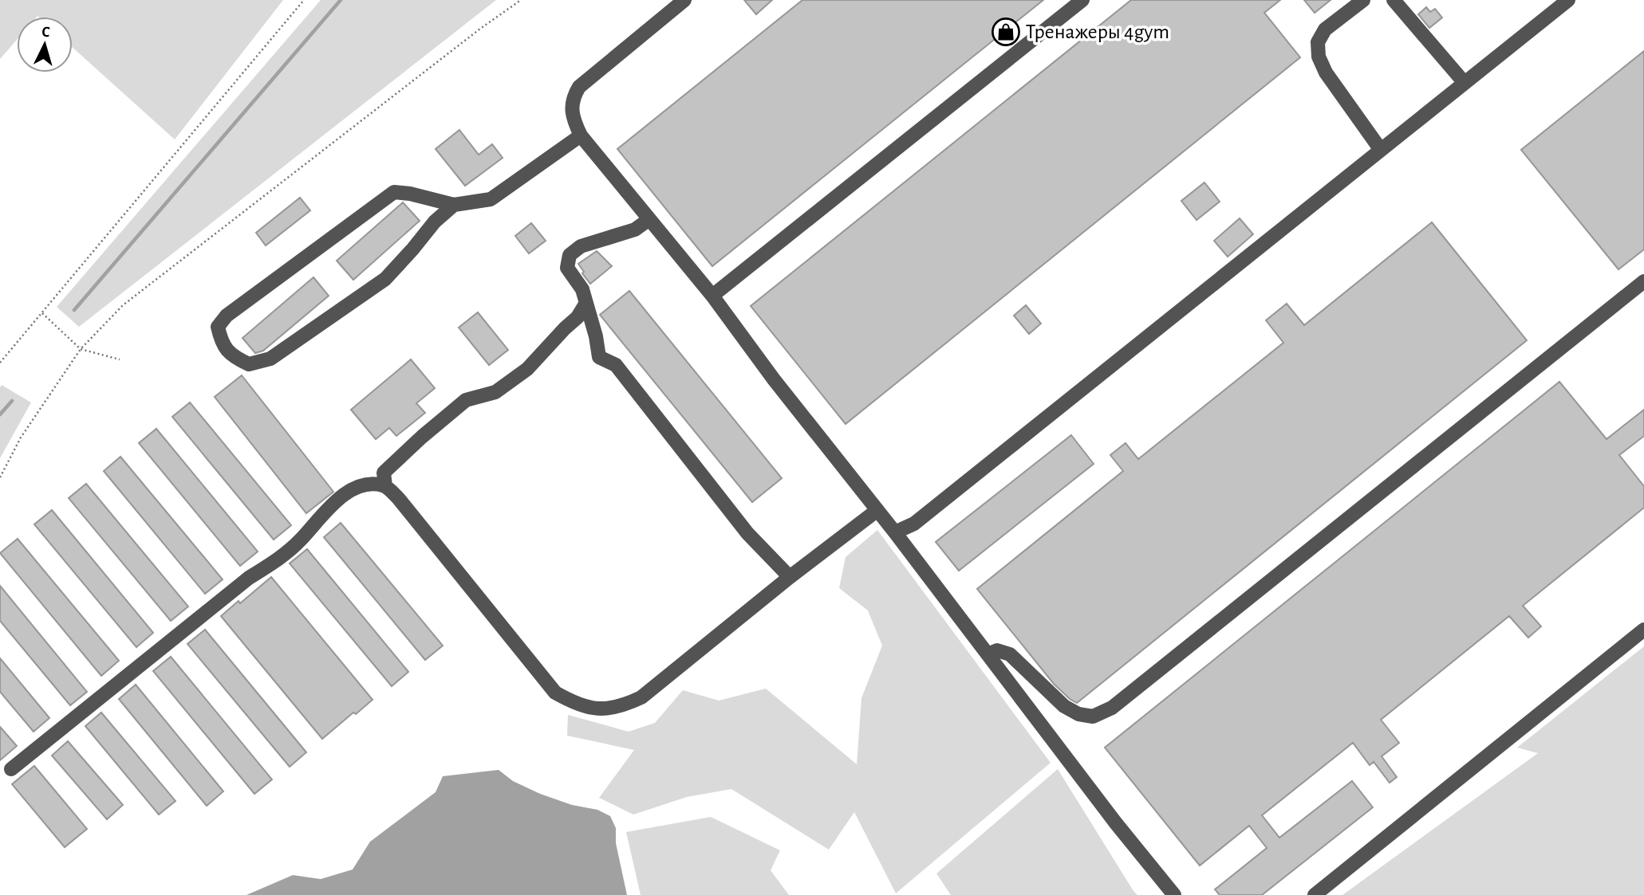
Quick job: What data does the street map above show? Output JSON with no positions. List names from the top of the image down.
{
  "places": {
    "shop": ["Тренажеры 4gym"]
  },
  "north": "top"
}
